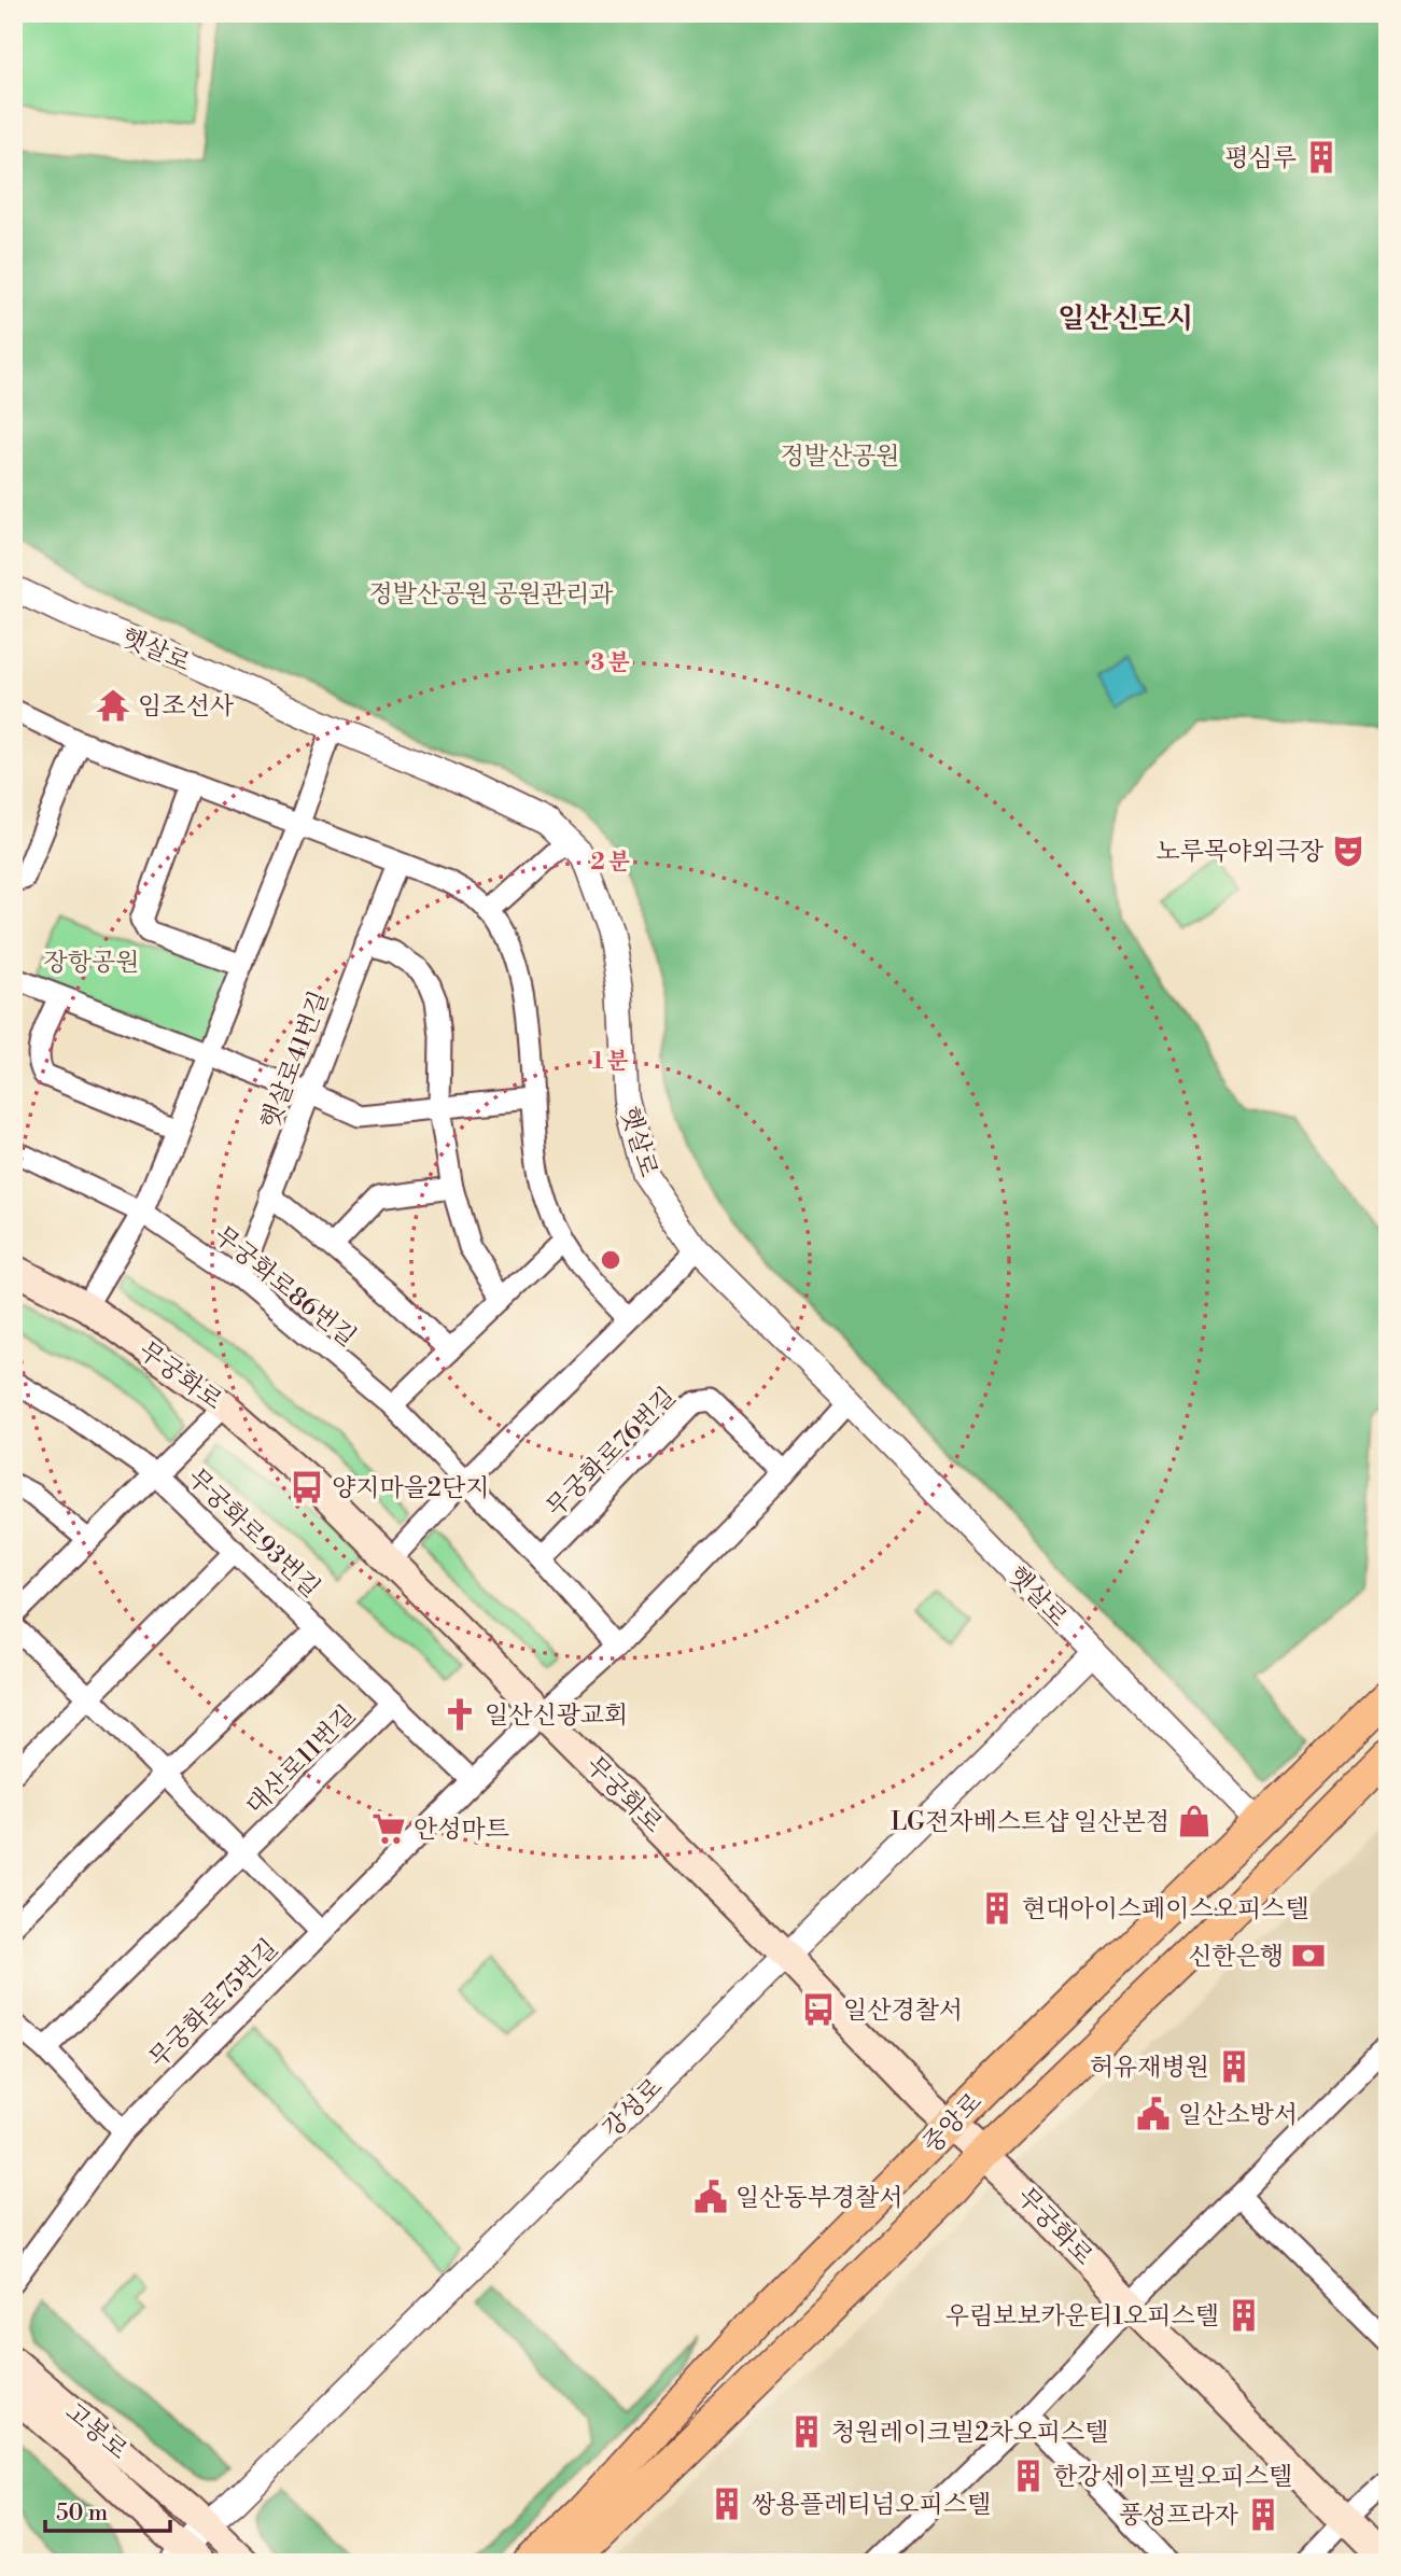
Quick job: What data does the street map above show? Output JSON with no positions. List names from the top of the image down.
{
  "streets": {
    "main road": ["무궁화로", "중앙로", "고봉로"],
    "street": [
      "햇살로",
      "햇살로41번길",
      "무궁화로86번길",
      "무궁화로76번길",
      "무궁화로93번길",
      "대산로11번길",
      "무궁화로75번길",
      "강성로"
    ]
  },
  "crossings": [
    ["햇살로", "강성로"],
    ["햇살로", "중앙로"],
    ["햇살로41번길", "무궁화로86번길"],
    ["무궁화로86번길", "무궁화로76번길"],
    ["무궁화로", "무궁화로93번길"],
    ["무궁화로", "무궁화로75번길"],
    ["무궁화로", "강성로"],
    ["무궁화로", "중앙로"],
    ["대산로11번길", "무궁화로75번길"],
    ["강성로", "고봉로"]
  ],
  "districts": ["일산신도시"],
  "parks": ["정발산공원", "정발산공원 공원관리과", "장항공원"],
  "places": {
    "building": [
      "평심루",
      "현대아이스페이스오피스텔",
      "허유재병원",
      "우림보보카운티1오피스텔",
      "청원레이크빌2차오피스텔",
      "한강세이프빌오피스텔",
      "쌍용플레티넘오피스텔",
      "풍성프라자"
    ],
    "temple": ["임조선사"],
    "theatre": ["노루목야외극장"],
    "bus stop": ["양지마을2단지", "일산경찰서"],
    "church": ["일산신광교회"],
    "shop": ["LG전자베스트샵 일산본점"],
    "supermarket": ["안성마트"],
    "bank": ["신한은행"],
    "public building": ["일산소방서", "일산동부경찰서"]
  },
  "scale_bar": "50 m",
  "rings": ["3 분", "2 분", "1 분"]
}
